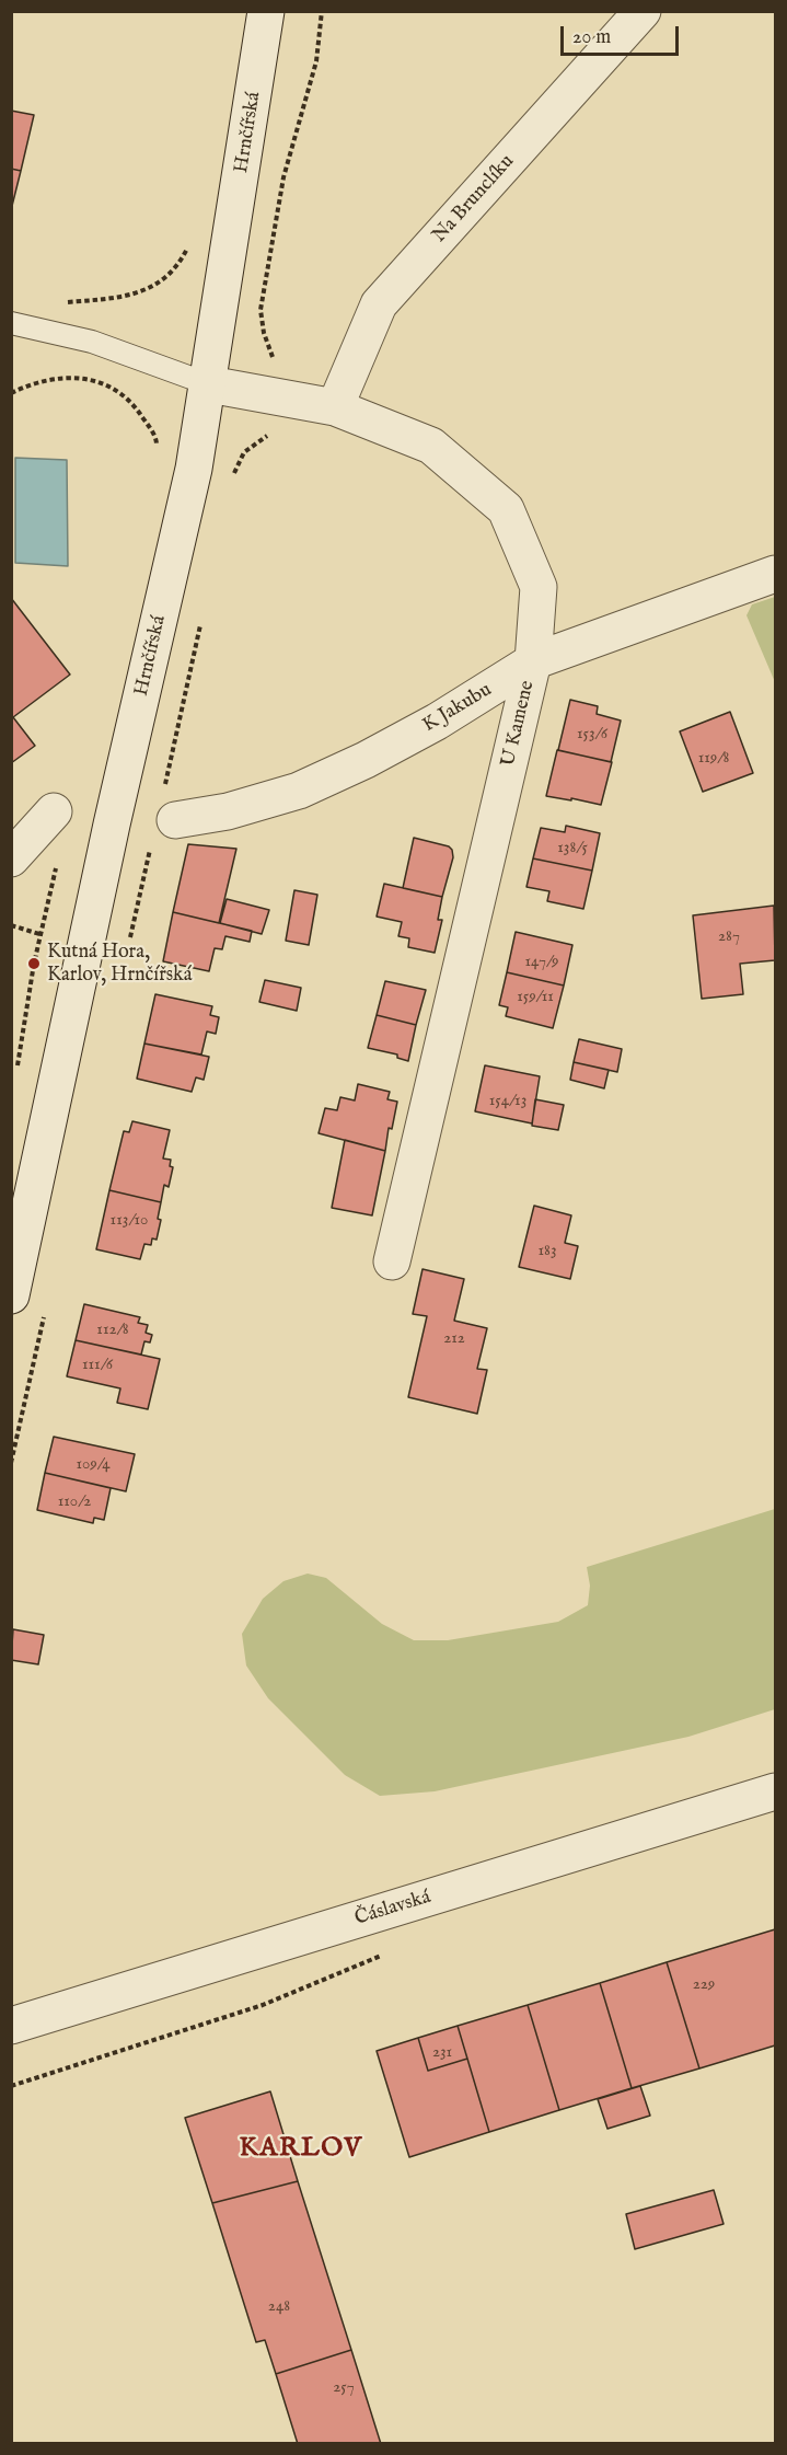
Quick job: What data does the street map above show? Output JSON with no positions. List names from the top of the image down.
{
  "streets": {
    "street": [
      "Hrnčířská",
      "Na Brunclíku",
      "K Jakubu",
      "U Kamene",
      "Čáslavská"
    ]
  },
  "crossings": [
    ["Hrnčířská", "U Kamene"],
    ["Na Brunclíku", "U Kamene"],
    ["K Jakubu", "U Kamene"]
  ],
  "districts": ["KARLOV"],
  "places": ["Kutná Hora, Karlov, Hrnčířská"],
  "house_numbers": [
    "153/6",
    "119/8",
    "138/5",
    "287",
    "147/9",
    "159/11",
    "154/13",
    "113/10",
    "183",
    "112/8",
    "212",
    "111/6",
    "109/4",
    "110/2",
    "229",
    "231",
    "248",
    "257"
  ],
  "scale_bar": "20 m"
}
